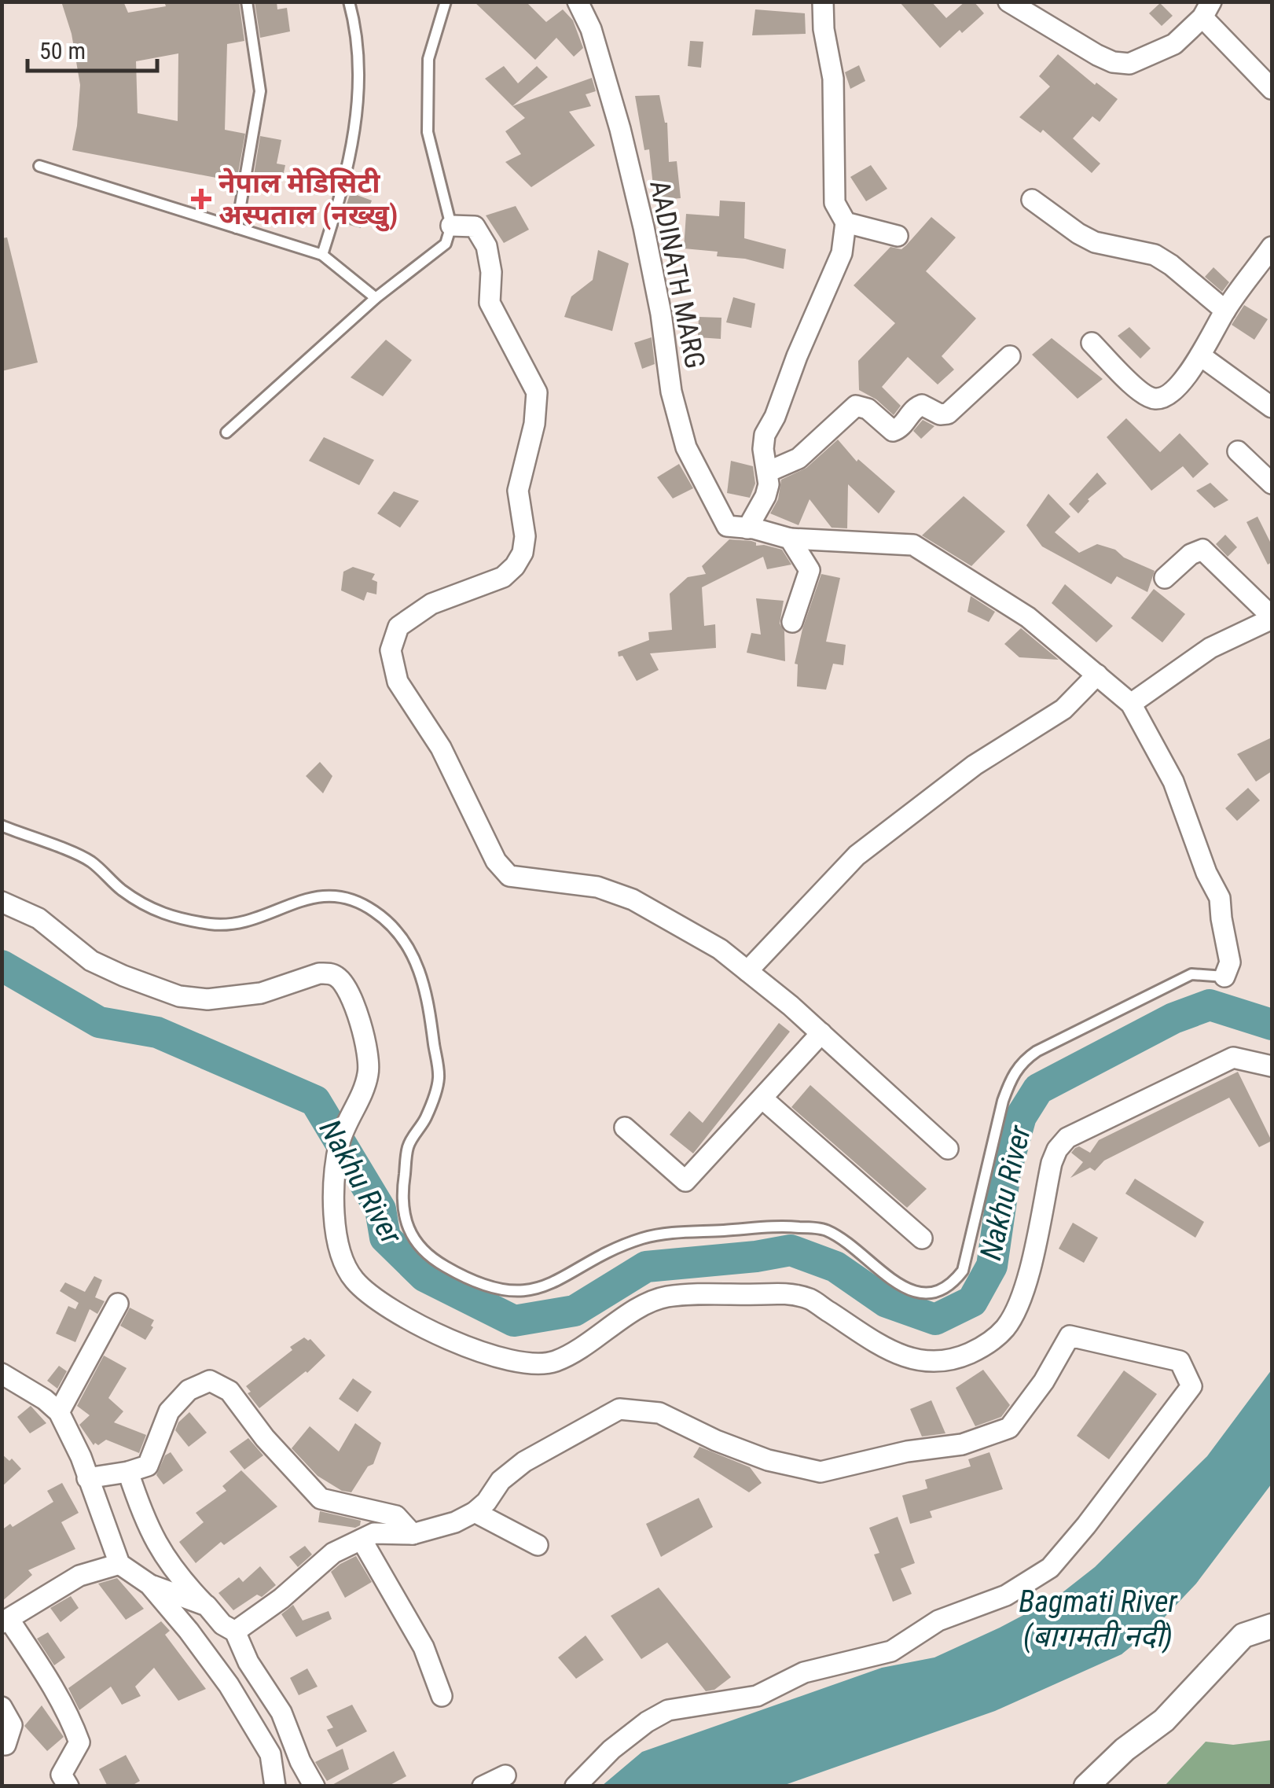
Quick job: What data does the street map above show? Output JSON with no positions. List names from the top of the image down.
{
  "streets": {
    "street": ["AADINATH MARG"]
  },
  "water": ["Nakhu River", "Bagmati River (बागमती नदी)"],
  "places": {
    "health": ["नेपाल मेडिसिटी अस्पताल (नख्खु)"]
  },
  "scale_bar": "50 m"
}
